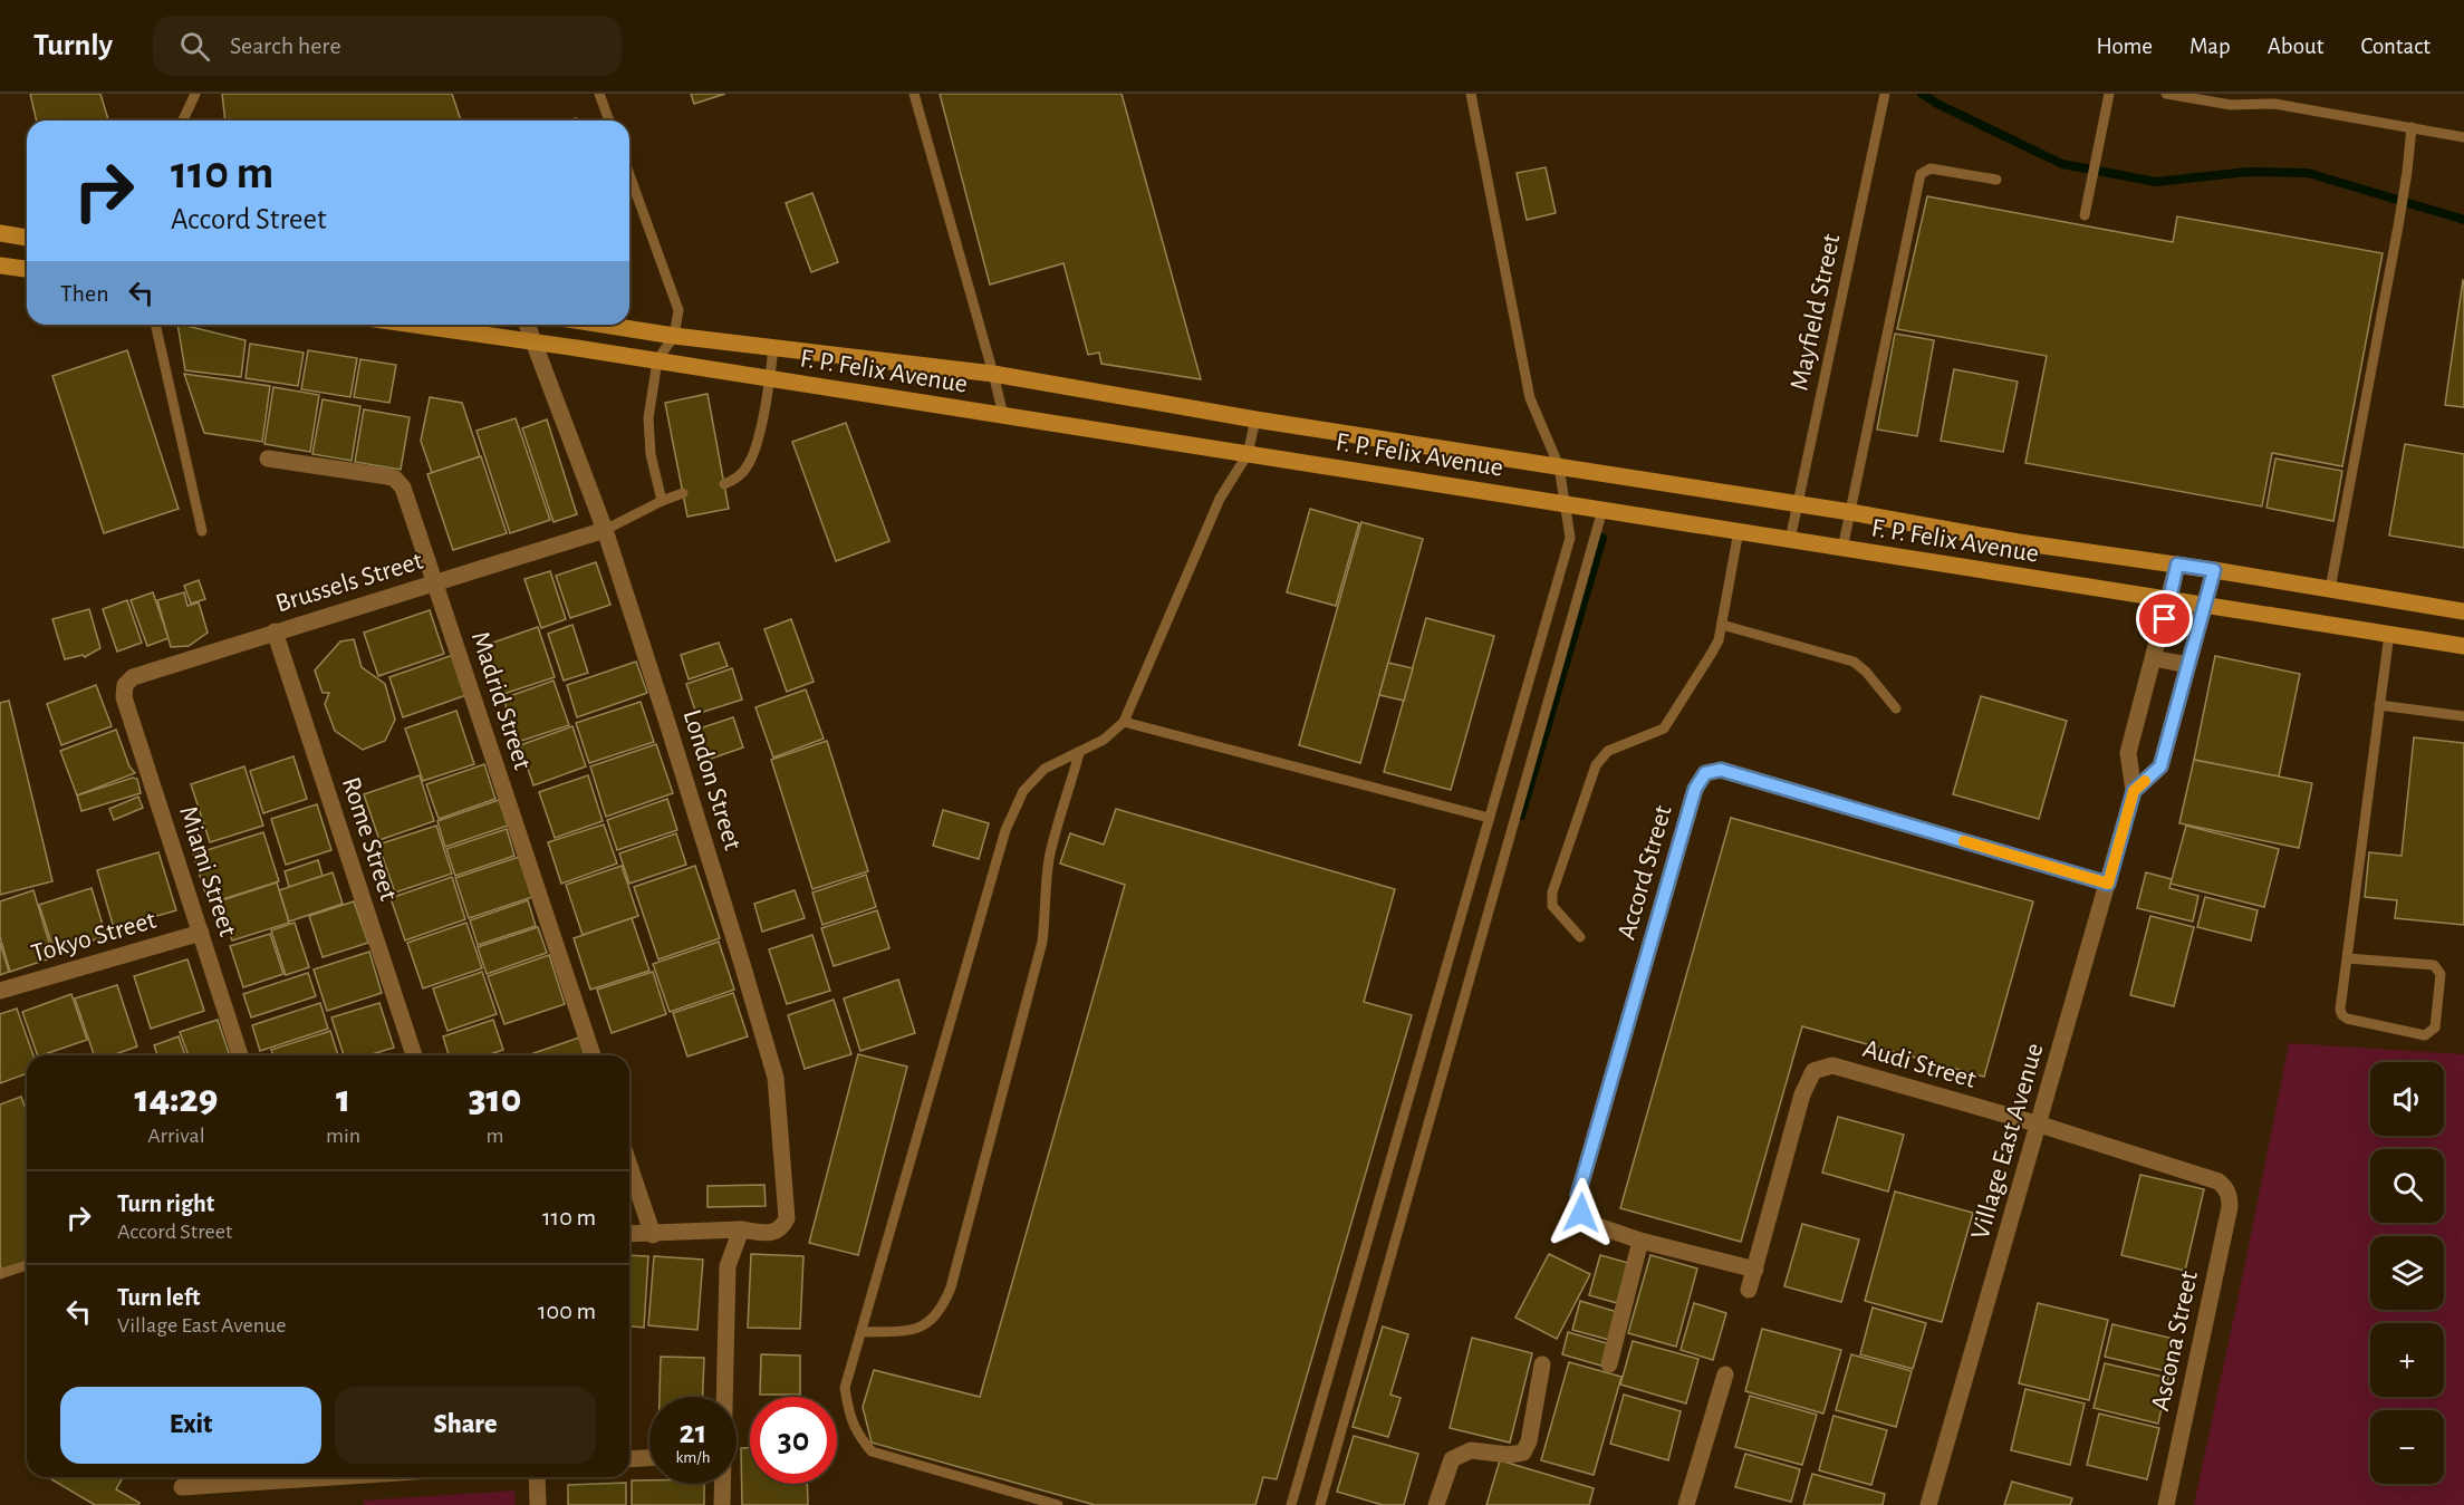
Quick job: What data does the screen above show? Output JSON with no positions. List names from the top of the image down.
{
  "streets": {
    "main road": ["F. P. Felix Avenue"],
    "street": [
      "Brussels Street",
      "Madrid Street",
      "London Street",
      "Rome Street",
      "Miami Street",
      "Accord Street",
      "Tokyo Street",
      "Audi Street",
      "Village East Avenue",
      "Ascona Street"
    ],
    "lane": ["Mayfield Street"]
  },
  "crossings": [
    ["Mayfield Street", "F. P. Felix Avenue"],
    ["F. P. Felix Avenue", "London Street"],
    ["F. P. Felix Avenue", "Village East Avenue"],
    ["Brussels Street", "Madrid Street"],
    ["Brussels Street", "London Street"],
    ["Brussels Street", "Rome Street"],
    ["Brussels Street", "Miami Street"],
    ["Miami Street", "Tokyo Street"],
    ["Accord Street", "Audi Street"],
    ["Accord Street", "Village East Avenue"],
    ["Audi Street", "Village East Avenue"],
    ["Audi Street", "Ascona Street"]
  ],
  "page": {
    "header": "Turnly",
    "search": "Search here",
    "nav": [
      "Home",
      "Map",
      "About",
      "Contact"
    ],
    "turn": ["110 m", "Accord Street"],
    "then": "Then",
    "eta": [
      "14:29",
      "Arrival",
      "1",
      "min",
      "310",
      "m"
    ],
    "map_buttons": ["+", "−"],
    "list": [
      {
        "name": "Turn right",
        "note": "Accord Street",
        "value": "110 m"
      },
      {
        "name": "Turn left",
        "note": "Village East Avenue",
        "value": "100 m"
      }
    ],
    "buttons": ["Exit", "Share"],
    "speed": "21 km/h",
    "limit": "30"
  }
}
